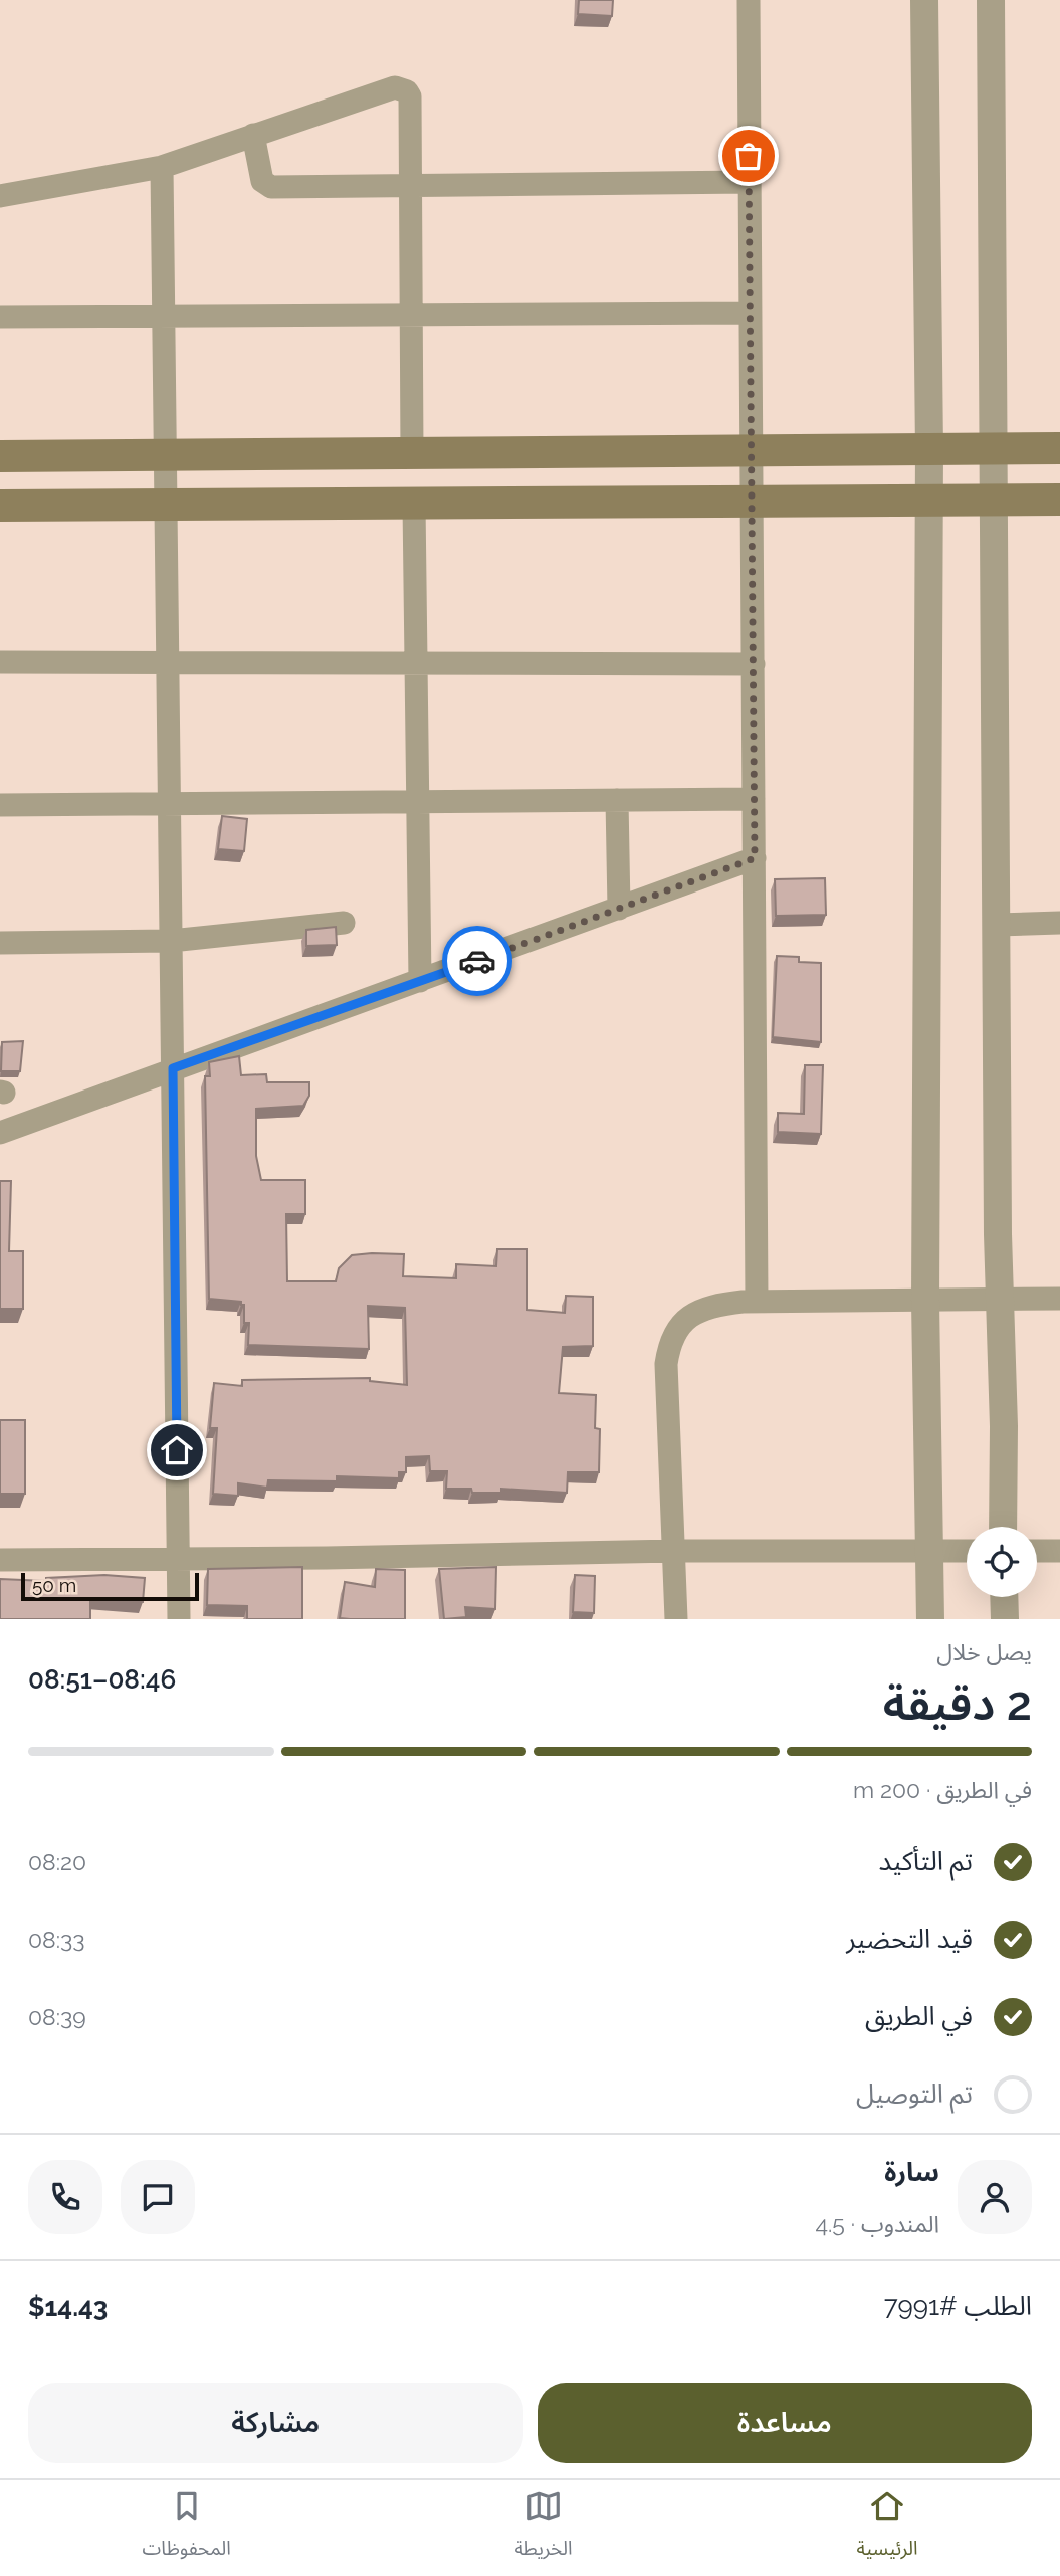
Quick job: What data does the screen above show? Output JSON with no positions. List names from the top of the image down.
{
  "scale_bar": "50 m",
  "page": {
    "scale": "50 m",
    "heading": ["2 دقيقة", "يصل خلال", "08:46–08:51"],
    "panel": [
      "سارة",
      "المندوب · 4.5",
      "الطلب #7991",
      "$14.43"
    ],
    "bar": "في الطريق · 200 m",
    "list": [
      ["تم التأكيد", "08:20"],
      ["قيد التحضير", "08:33"],
      ["في الطريق", "08:39"],
      "تم التوصيل"
    ],
    "buttons": ["مساعدة", "مشاركة"],
    "tabs": ["الرئيسية", "الخريطة", "المحفوظات"]
  }
}
